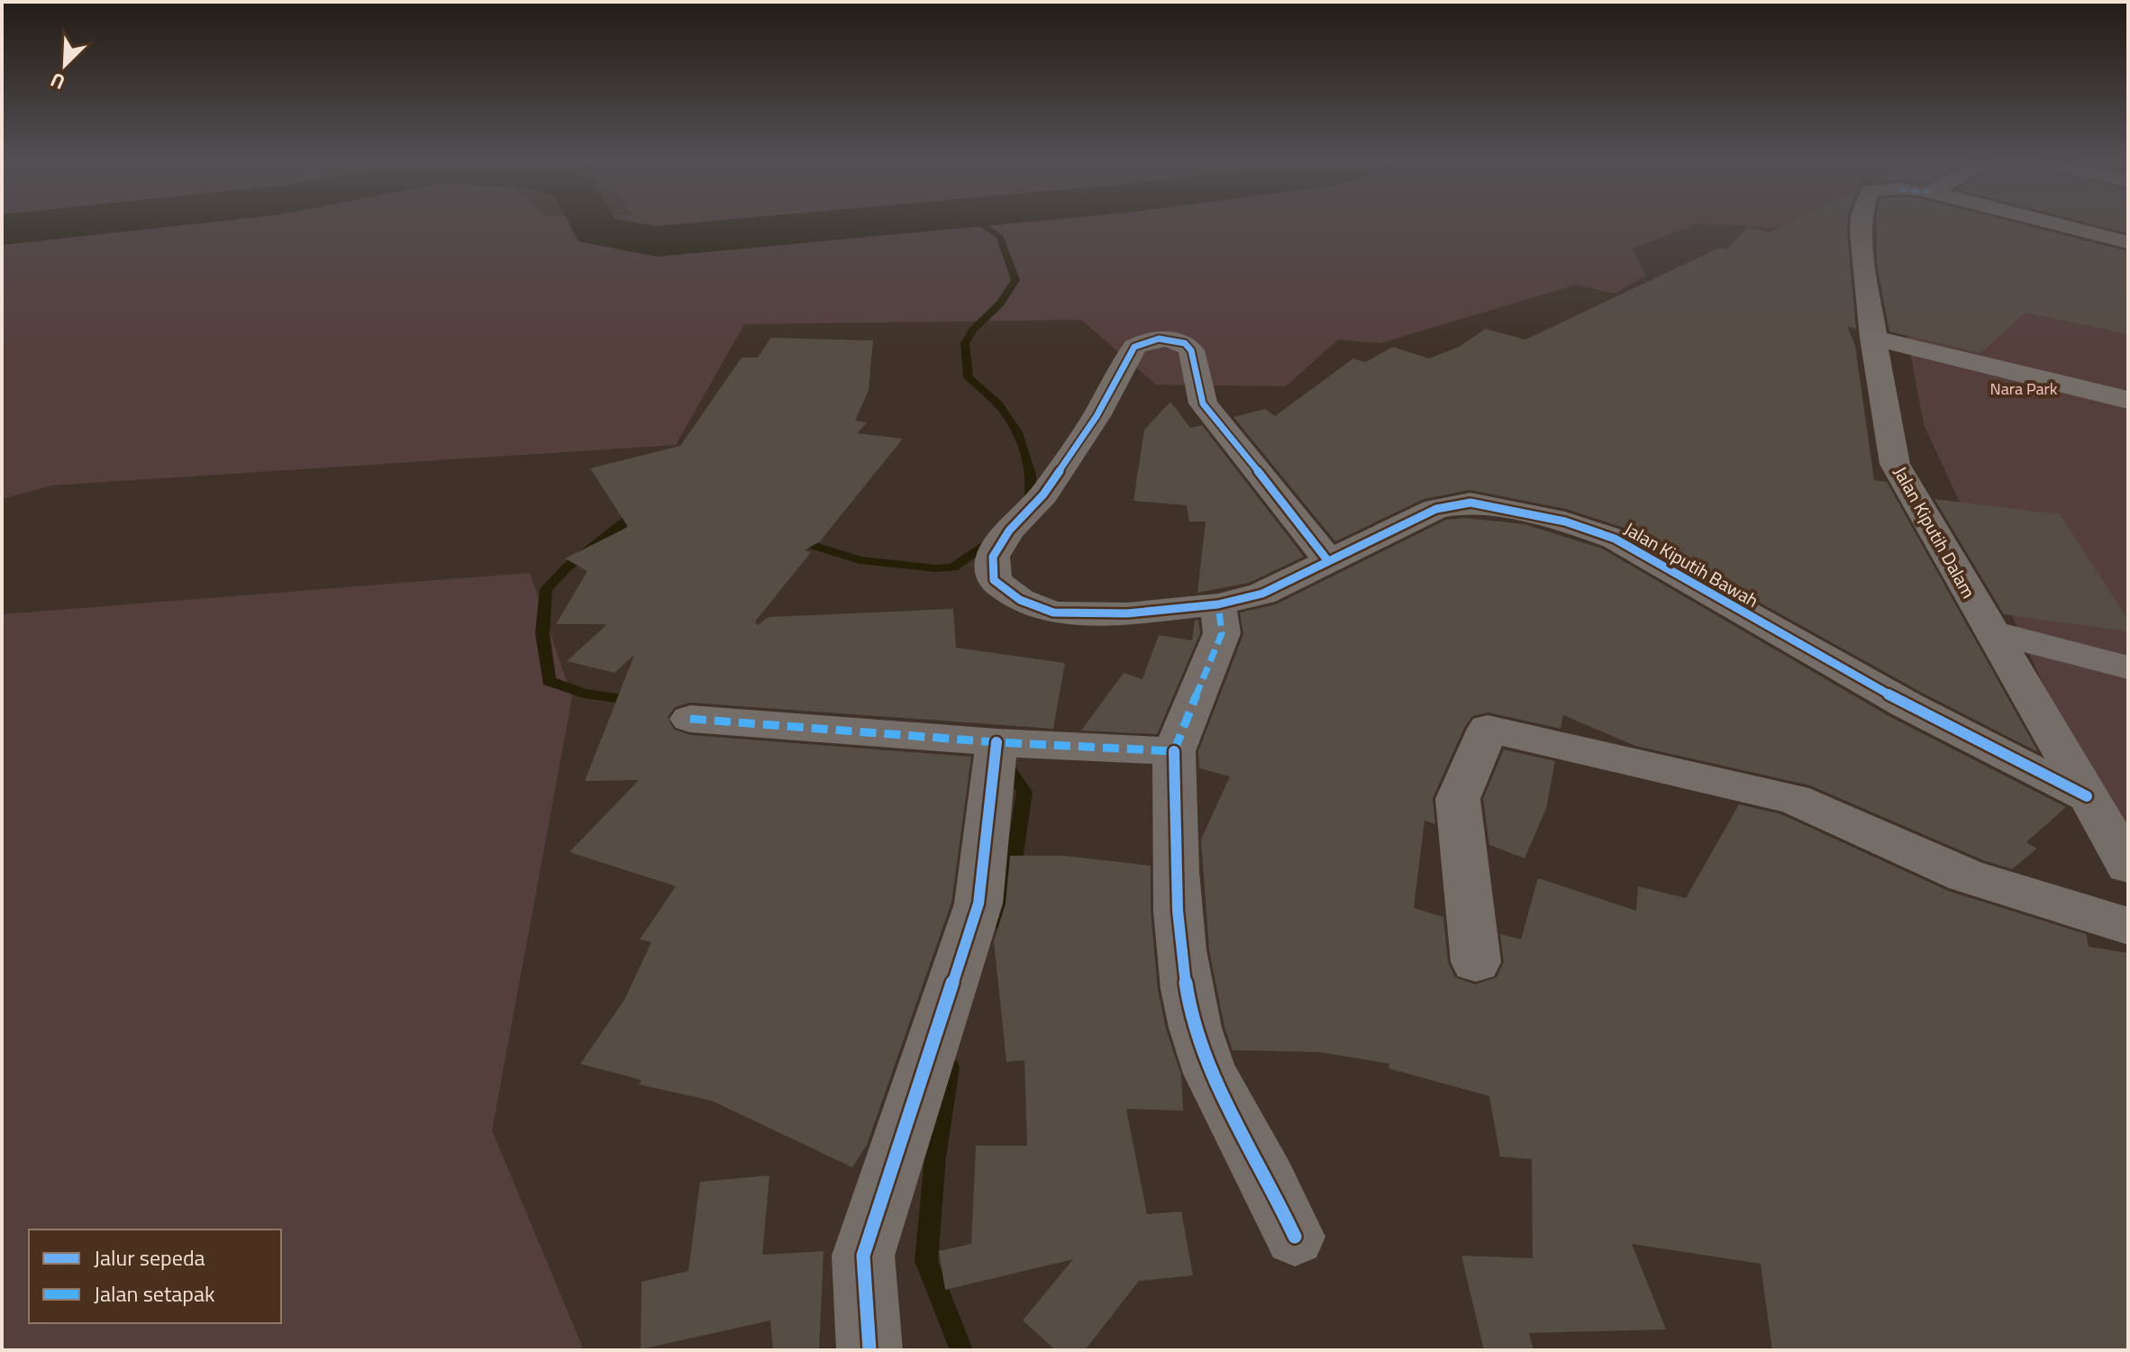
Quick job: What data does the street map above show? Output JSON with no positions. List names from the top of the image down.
{
  "streets": {
    "street": ["Jalan Kiputih Dalam", "Jalan Kiputih Bawah"]
  },
  "crossings": [
    ["Jalan Kiputih Dalam", "Jalan Kiputih Bawah"]
  ],
  "parks": ["Nara Park"],
  "legend": ["Jalur sepeda", "Jalan setapak"],
  "north": "bottom left"
}
